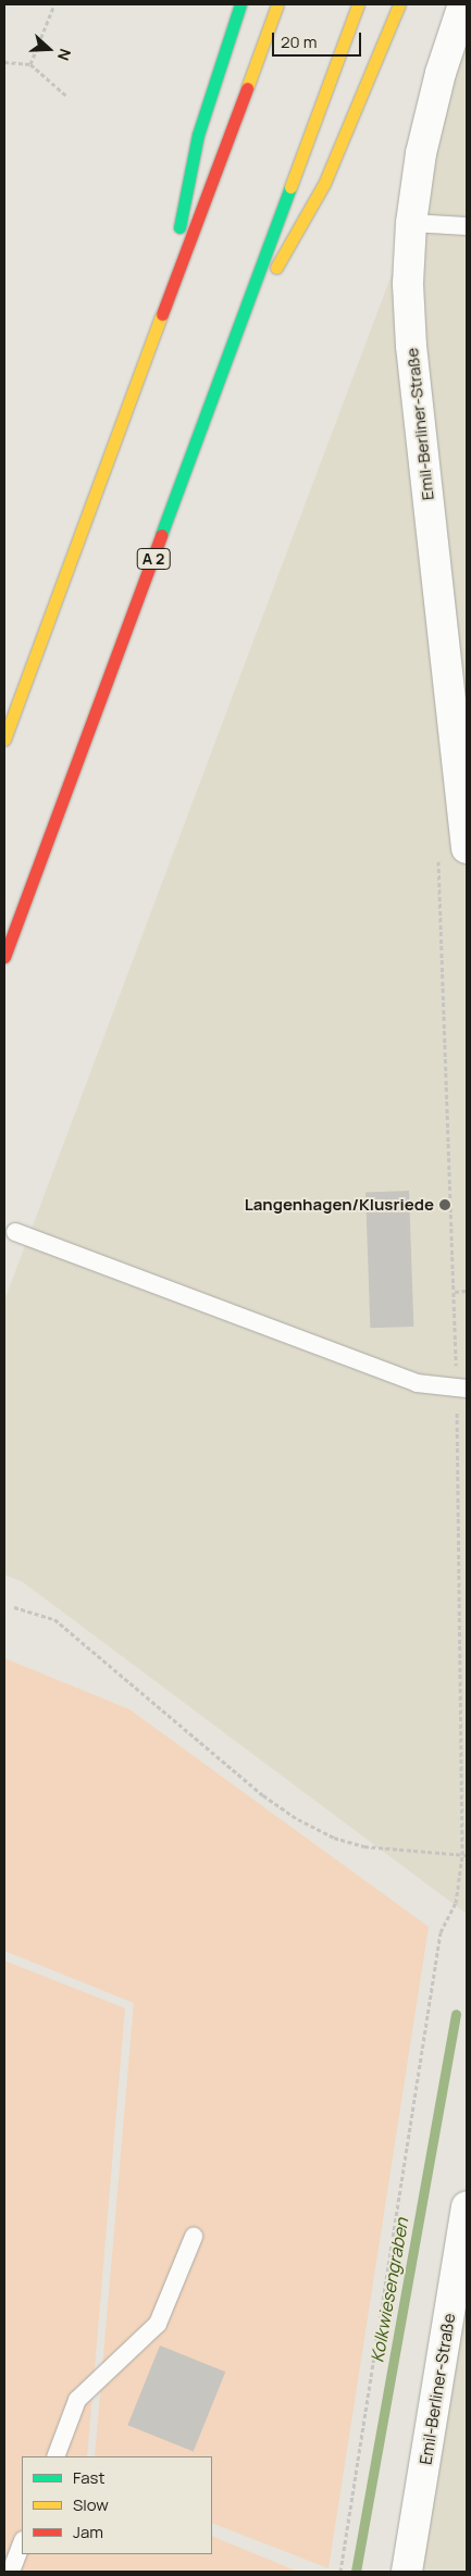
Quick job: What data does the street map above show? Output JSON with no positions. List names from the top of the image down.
{
  "streets": {
    "highway": ["A 2"],
    "street": ["Emil-Berliner-Straße"]
  },
  "water": ["Kolkwiesengraben"],
  "places": ["Langenhagen/Klusriede"],
  "legend": ["Fast", "Slow", "Jam"],
  "scale_bar": "20 m",
  "north": "right"
}
